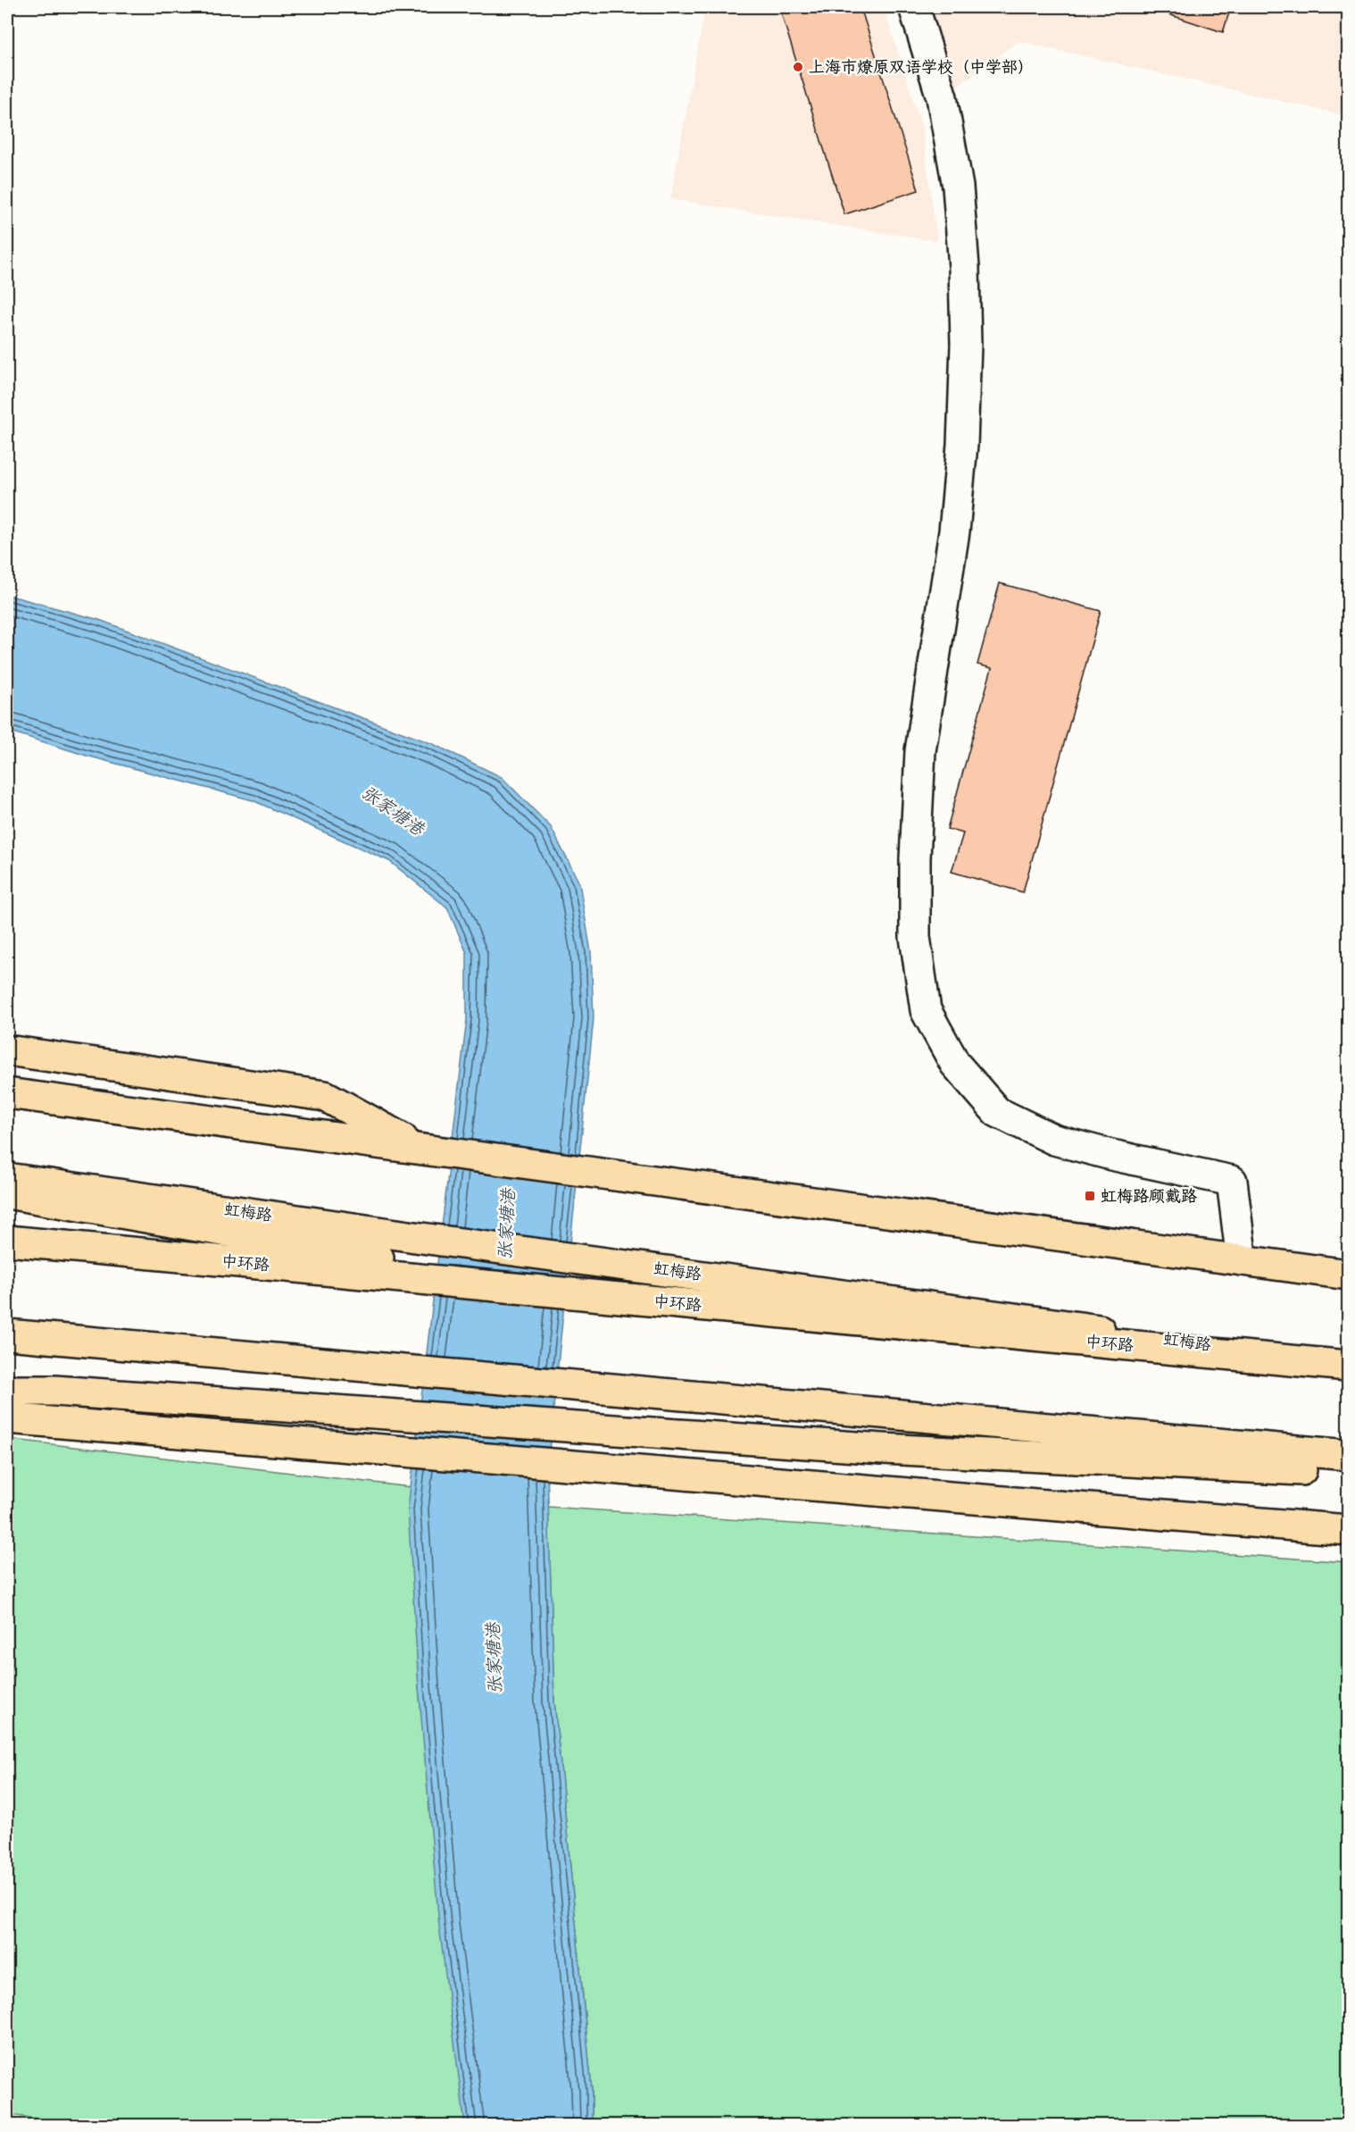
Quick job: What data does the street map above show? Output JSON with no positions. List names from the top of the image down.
{
  "streets": {
    "main road": ["虹梅路", "中环路"]
  },
  "crossings": [
    ["虹梅路", "中环路"]
  ],
  "water": ["张家塘港"],
  "places": {
    "other": ["上海市燎原双语学校（中学部）"],
    "transit": ["虹梅路顾戴路"]
  }
}
